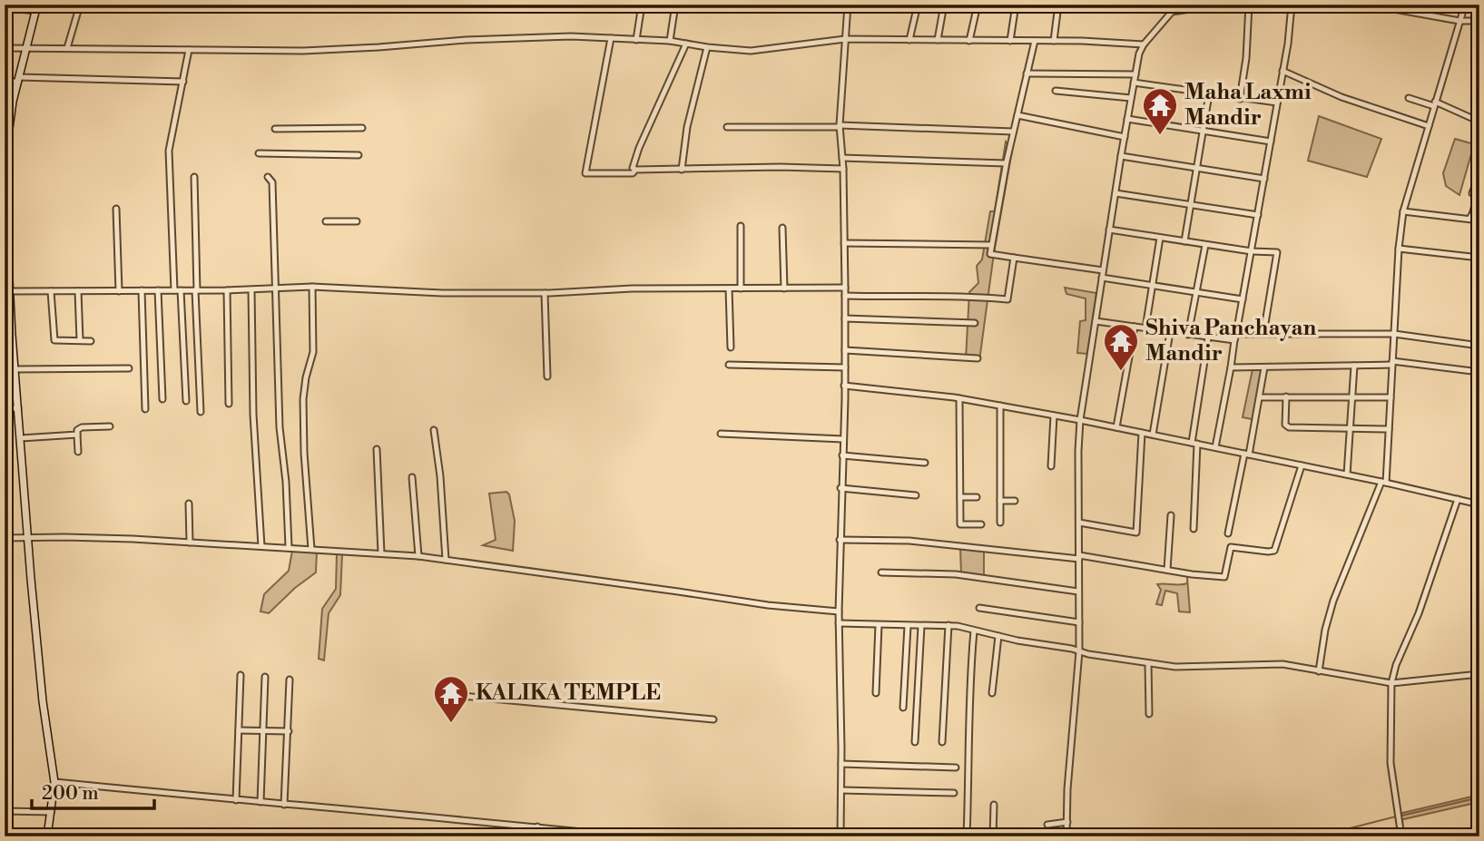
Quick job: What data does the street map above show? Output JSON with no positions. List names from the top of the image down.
{
  "places": {
    "temple": ["Maha Laxmi Mandir", "Shiva Panchayan Mandir", "KALIKA TEMPLE"]
  },
  "scale_bar": "200 m"
}
